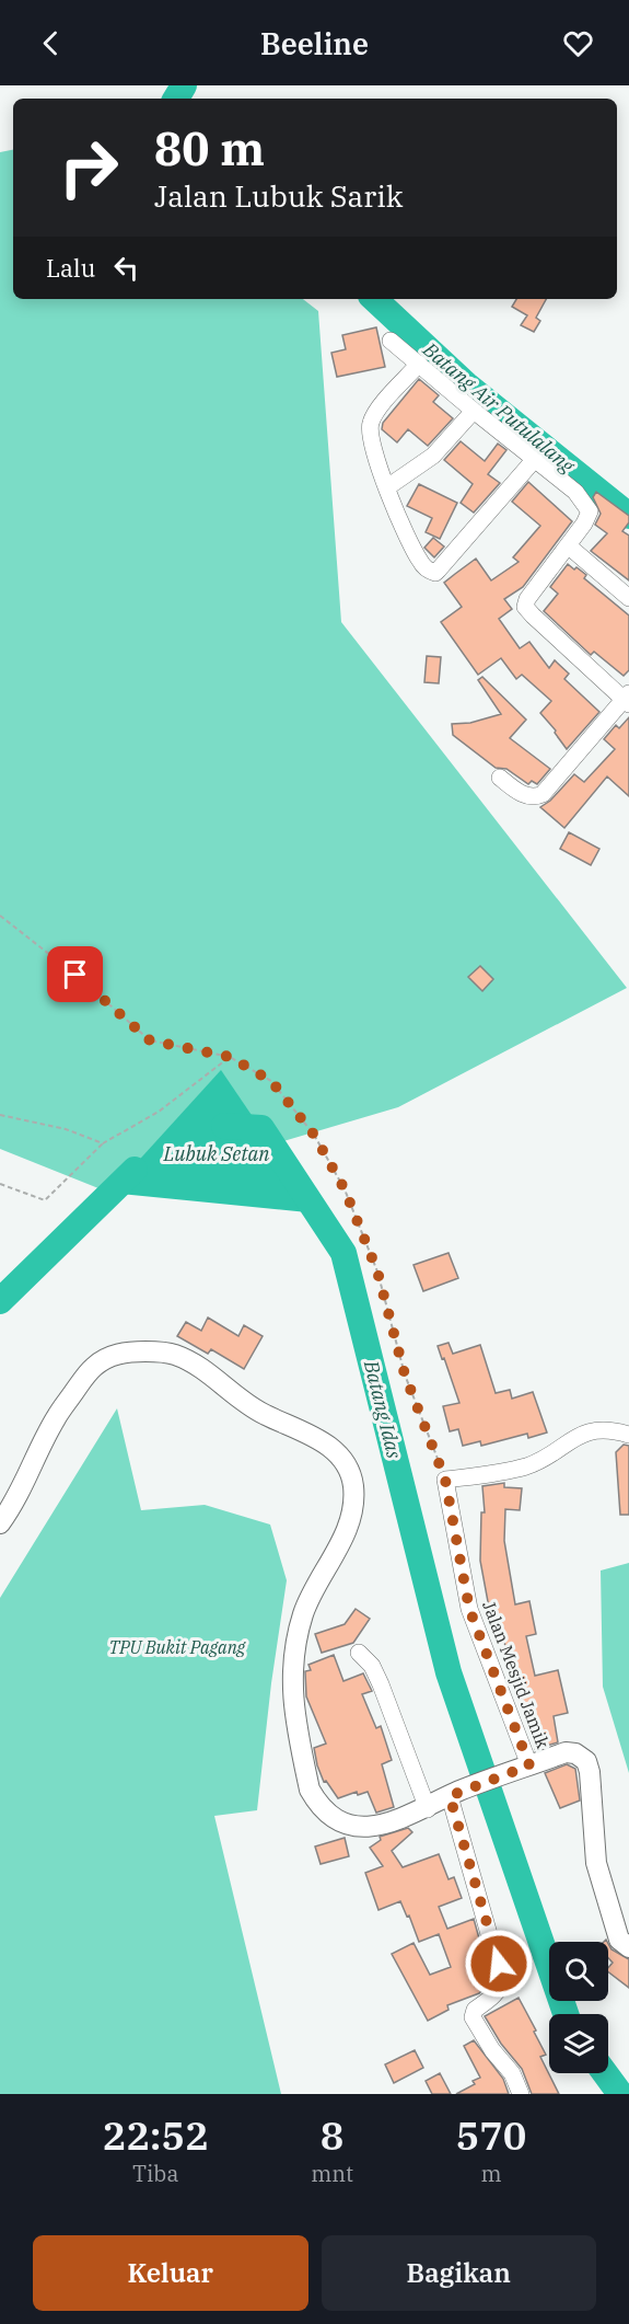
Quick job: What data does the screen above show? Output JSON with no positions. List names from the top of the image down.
{
  "streets": {
    "street": ["Jalan Mesjid Jamik"]
  },
  "water": ["Batang Air Putulalang", "Lubuk Setan", "Batang Idas"],
  "parks": ["TPU Bukit Pagang"],
  "page": {
    "header": "Beeline",
    "turn": ["80 m", "Jalan Lubuk Sarik"],
    "then": "Lalu",
    "eta": [
      "22:52",
      "Tiba",
      "8",
      "mnt",
      "570",
      "m"
    ],
    "buttons": ["Keluar", "Bagikan"]
  }
}
